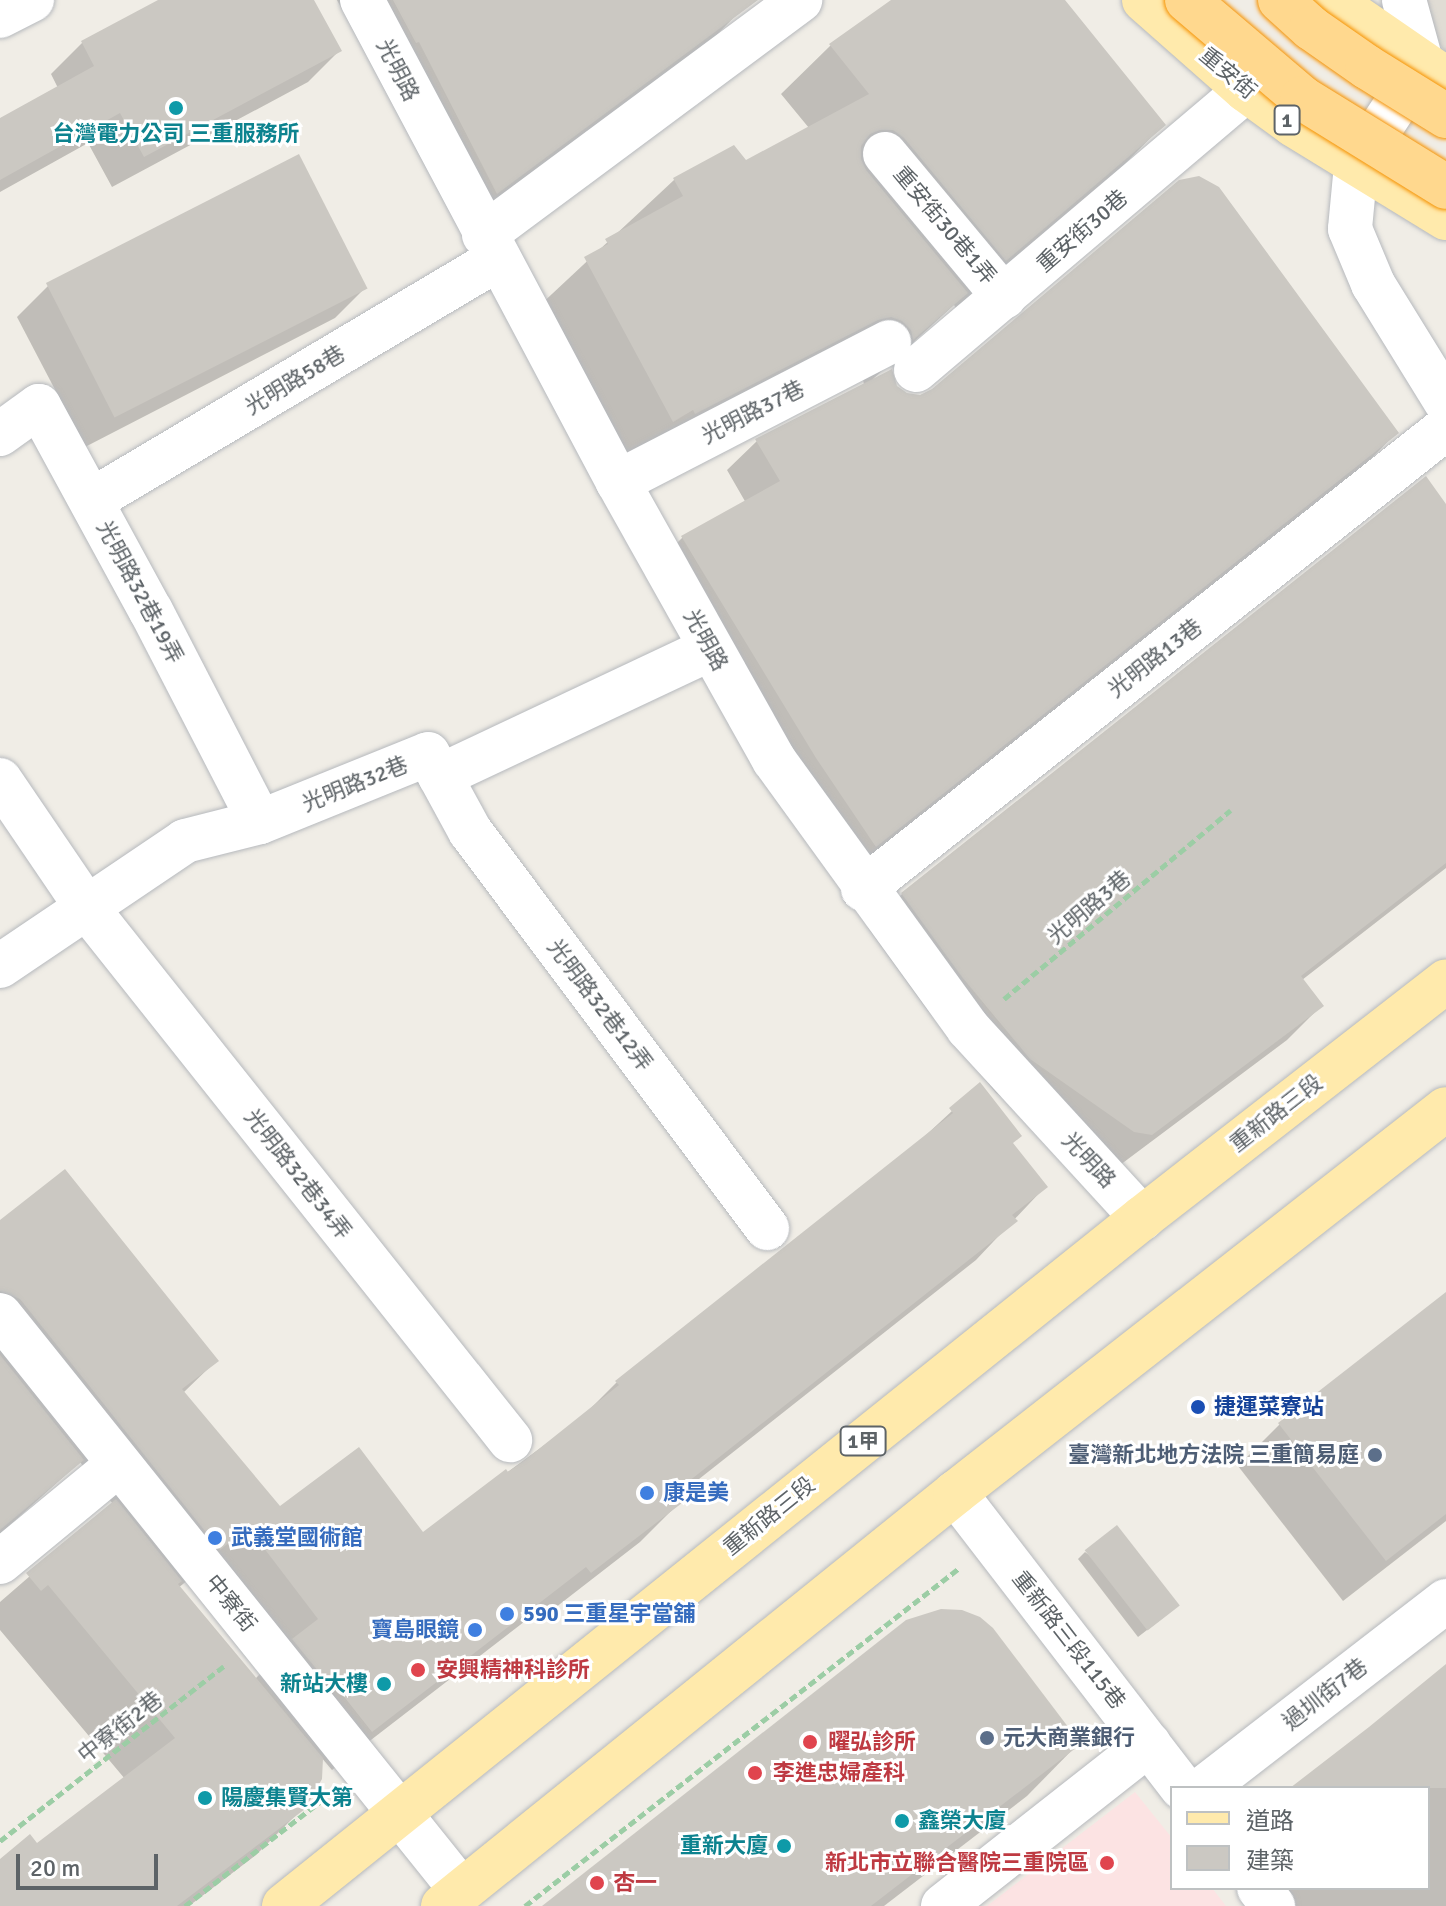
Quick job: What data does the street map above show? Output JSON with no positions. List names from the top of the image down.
{
  "streets": {
    "highway": ["1"],
    "main road": ["重安街", "重新路三段", "1甲"],
    "street": [
      "光明路",
      "重安街30巷1弄",
      "重安街30巷",
      "光明路58巷",
      "光明路37巷",
      "光明路32巷19弄",
      "光明路13巷",
      "光明路32巷",
      "光明路32巷12弄",
      "光明路32巷34弄",
      "中寮街",
      "重新路三段115巷",
      "過圳街7巷"
    ],
    "path": ["光明路3巷", "中寮街2巷"]
  },
  "crossings": [
    ["光明路", "光明路58巷"],
    ["光明路", "光明路37巷"],
    ["光明路", "光明路13巷"],
    ["光明路", "光明路32巷"],
    ["光明路", "光明路3巷"],
    ["光明路", "重新路三段"],
    ["重安街", "重安街30巷"],
    ["重安街30巷1弄", "重安街30巷"],
    ["重安街30巷", "光明路37巷"],
    ["光明路58巷", "光明路32巷19弄"],
    ["光明路32巷19弄", "光明路32巷"],
    ["光明路32巷", "光明路32巷12弄"],
    ["光明路32巷", "光明路32巷34弄"],
    ["重新路三段", "中寮街"],
    ["中寮街", "中寮街2巷"]
  ],
  "places": [
    "台灣電力公司 三重服務所",
    "捷運菜寮站",
    "臺灣新北地方法院 三重簡易庭",
    "康是美",
    "武義堂國術館",
    "590 三重星宇當舖",
    "寶島眼鏡",
    "安興精神科診所",
    "新站大樓",
    "元大商業銀行",
    "曜弘診所",
    "李進忠婦產科",
    "陽慶集賢大第",
    "鑫榮大廈",
    "重新大廈",
    "新北市立聯合醫院三重院區",
    "杏一"
  ],
  "legend": ["道路", "建築"],
  "scale_bar": "20 m"
}
